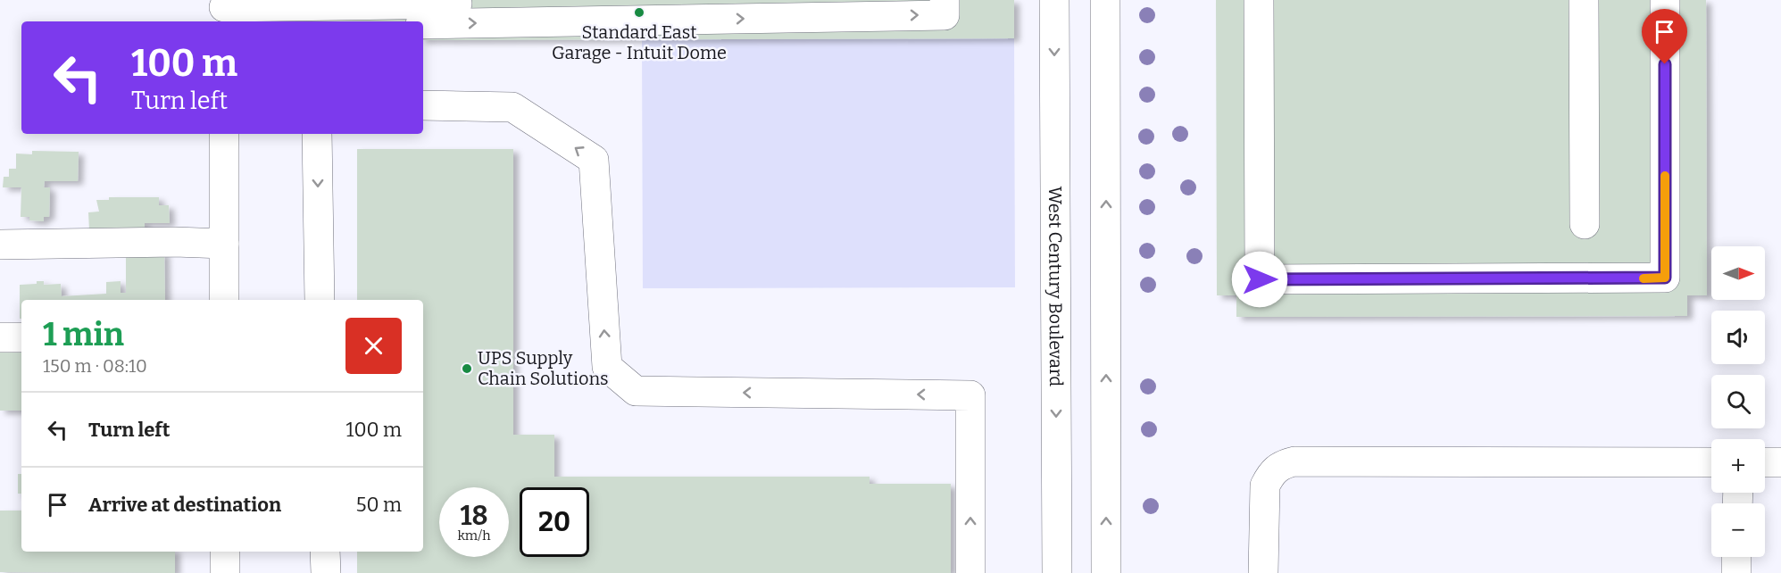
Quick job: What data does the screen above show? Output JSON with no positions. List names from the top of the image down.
{
  "streets": {
    "main road": ["West Century Boulevard"]
  },
  "places": ["Standard East Garage - Intuit Dome", "UPS Supply Chain Solutions"],
  "north": "right",
  "page": {
    "turn": ["100 m", "Turn left"],
    "map_buttons": ["+", "−"],
    "heading": ["1 min", "150 m · 08:10"],
    "list": [
      {
        "name": "Turn left",
        "value": "100 m"
      },
      {
        "name": "Arrive at destination",
        "value": "50 m"
      }
    ],
    "speed": "18 km/h",
    "limit": "20"
  }
}
